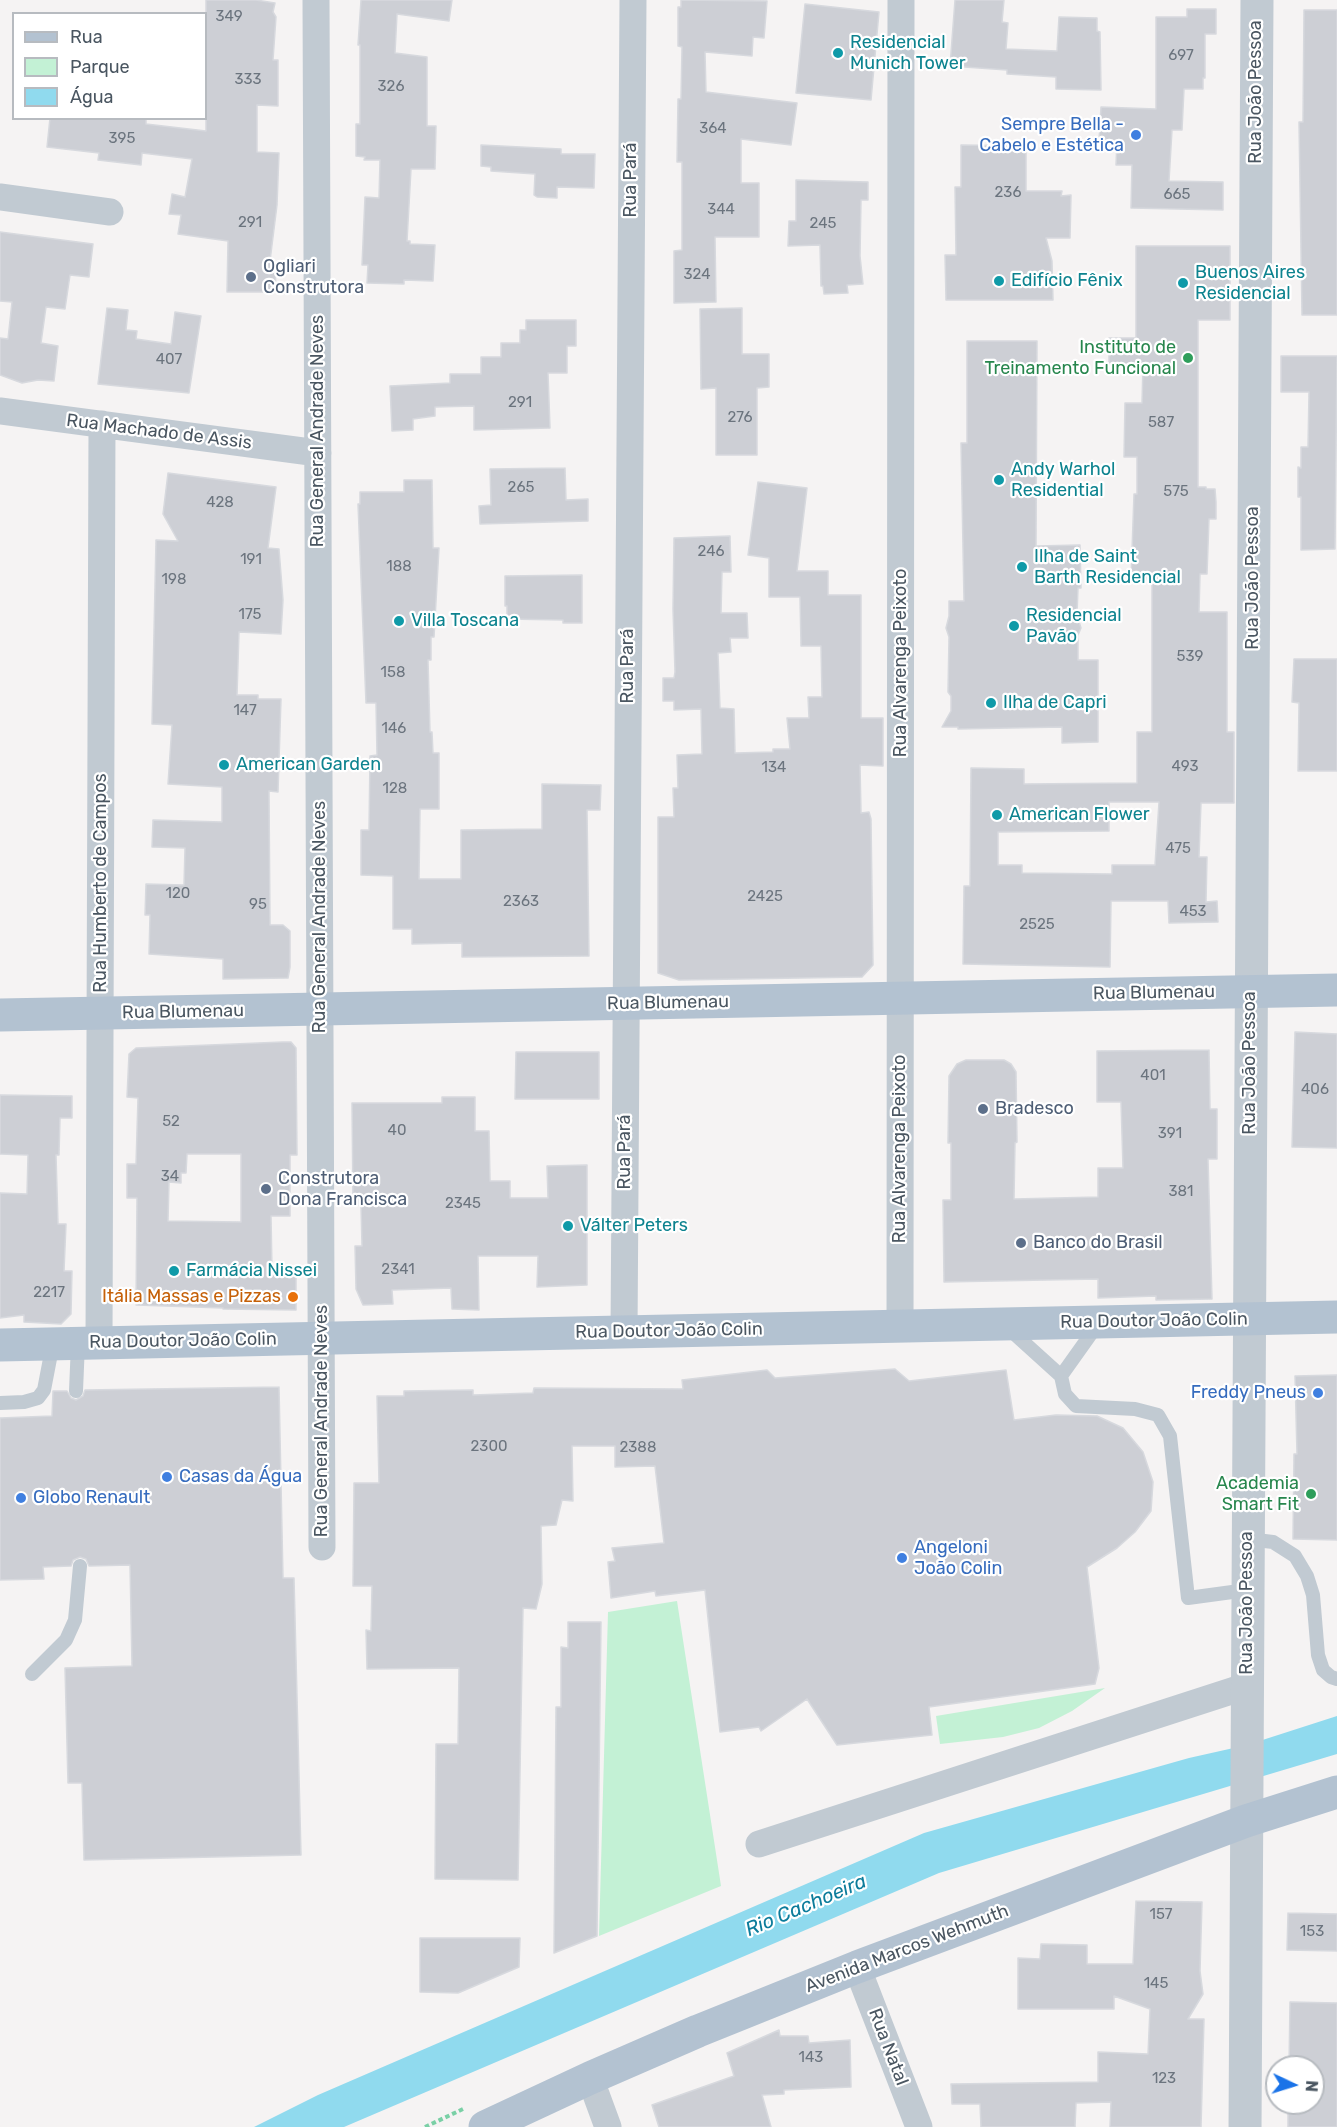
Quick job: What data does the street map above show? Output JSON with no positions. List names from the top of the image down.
{
  "streets": {
    "main road": ["Rua Blumenau", "Rua Doutor João Colin", "Avenida Marcos Wehmuth"],
    "street": [
      "Rua João Pessoa",
      "Rua Pará",
      "Rua General Andrade Neves",
      "Rua Machado de Assis",
      "Rua Alvarenga Peixoto",
      "Rua Humberto de Campos",
      "Rua Natal"
    ]
  },
  "crossings": [
    ["Rua João Pessoa", "Rua Blumenau"],
    ["Rua João Pessoa", "Rua Doutor João Colin"],
    ["Rua João Pessoa", "Avenida Marcos Wehmuth"],
    ["Rua Pará", "Rua Blumenau"],
    ["Rua Pará", "Rua Doutor João Colin"],
    ["Rua General Andrade Neves", "Rua Machado de Assis"],
    ["Rua General Andrade Neves", "Rua Blumenau"],
    ["Rua General Andrade Neves", "Rua Doutor João Colin"],
    ["Rua Machado de Assis", "Rua Humberto de Campos"],
    ["Rua Alvarenga Peixoto", "Rua Blumenau"],
    ["Rua Alvarenga Peixoto", "Rua Doutor João Colin"],
    ["Rua Humberto de Campos", "Rua Blumenau"],
    ["Rua Humberto de Campos", "Rua Doutor João Colin"],
    ["Avenida Marcos Wehmuth", "Rua Natal"]
  ],
  "water": ["Rio Cachoeira"],
  "places": [
    "Residencial Munich Tower",
    "Sempre Bella - Cabelo e Estética",
    "Ogliari Construtora",
    "Edifício Fênix",
    "Buenos Aires Residencial",
    "Instituto de Treinamento Funcional",
    "Andy Warhol Residential",
    "Ilha de Saint Barth Residencial",
    "Villa Toscana",
    "Residencial Pavão",
    "Ilha de Capri",
    "American Garden",
    "American Flower",
    "Bradesco",
    "Construtora Dona Francisca",
    "Válter Peters",
    "Banco do Brasil",
    "Farmácia Nissei",
    "Itália Massas e Pizzas",
    "Freddy Pneus",
    "Casas da Água",
    "Academia Smart Fit",
    "Globo Renault",
    "Angeloni João Colin"
  ],
  "house_numbers": [
    "349",
    "697",
    "333",
    "326",
    "364",
    "395",
    "236",
    "665",
    "344",
    "291",
    "245",
    "324",
    "407",
    "291",
    "276",
    "587",
    "265",
    "575",
    "428",
    "246",
    "191",
    "188",
    "198",
    "175",
    "539",
    "158",
    "147",
    "146",
    "493",
    "134",
    "128",
    "475",
    "120",
    "2425",
    "2363",
    "95",
    "453",
    "2525",
    "401",
    "406",
    "52",
    "40",
    "391",
    "34",
    "381",
    "2345",
    "2341",
    "2217",
    "2300",
    "2388",
    "157",
    "153",
    "145",
    "143",
    "123"
  ],
  "legend": ["Rua", "Parque", "Água"],
  "north": "right"
}
